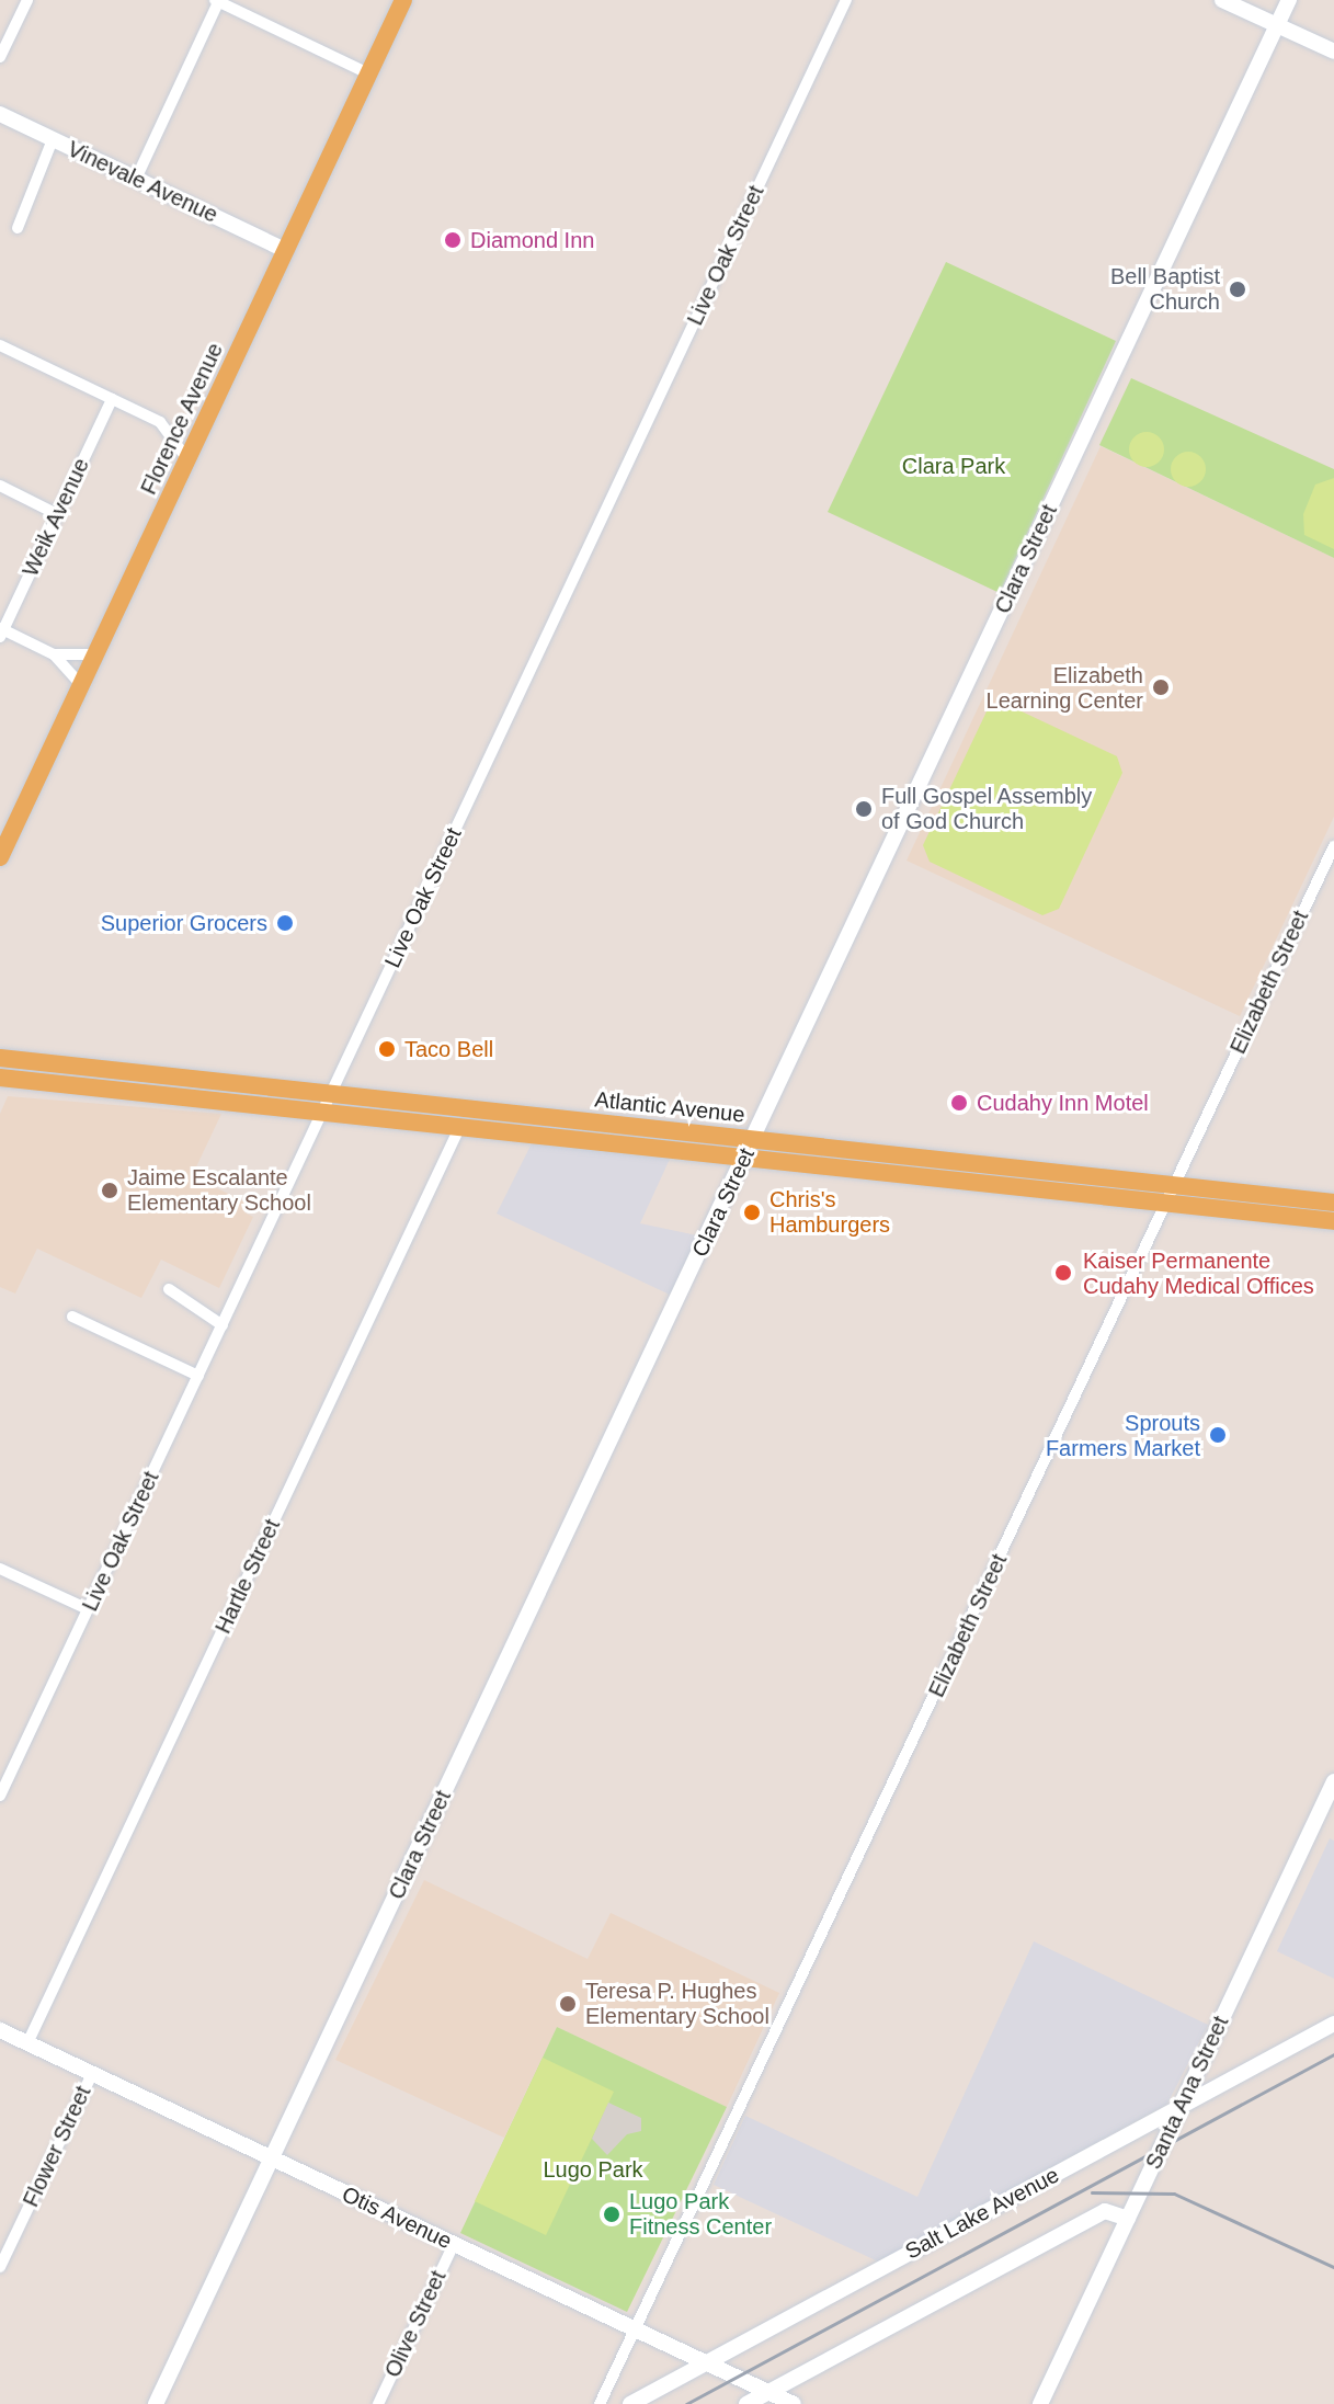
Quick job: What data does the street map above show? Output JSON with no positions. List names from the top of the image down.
{
  "streets": {
    "main road": ["Florence Avenue", "Atlantic Avenue"],
    "street": [
      "Vinevale Avenue",
      "Live Oak Street",
      "Weik Avenue",
      "Clara Street",
      "Elizabeth Street",
      "Hartle Street",
      "Santa Ana Street",
      "Flower Street",
      "Salt Lake Avenue",
      "Otis Avenue",
      "Olive Street"
    ]
  },
  "crossings": [
    ["Vinevale Avenue", "Florence Avenue"],
    ["Live Oak Street", "Atlantic Avenue"],
    ["Clara Street", "Atlantic Avenue"],
    ["Clara Street", "Otis Avenue"],
    ["Elizabeth Street", "Atlantic Avenue"],
    ["Elizabeth Street", "Otis Avenue"],
    ["Atlantic Avenue", "Hartle Street"],
    ["Hartle Street", "Otis Avenue"],
    ["Santa Ana Street", "Salt Lake Avenue"],
    ["Flower Street", "Otis Avenue"],
    ["Salt Lake Avenue", "Otis Avenue"],
    ["Otis Avenue", "Olive Street"]
  ],
  "parks": ["Clara Park", "Lugo Park"],
  "places": [
    "Diamond Inn",
    "Bell Baptist Church",
    "Elizabeth Learning Center",
    "Full Gospel Assembly of God Church",
    "Superior Grocers",
    "Taco Bell",
    "Cudahy Inn Motel",
    "Jaime Escalante Elementary School",
    "Chris's Hamburgers",
    "Kaiser Permanente Cudahy Medical Offices",
    "Sprouts Farmers Market",
    "Teresa P. Hughes Elementary School",
    "Lugo Park Fitness Center"
  ]
}
